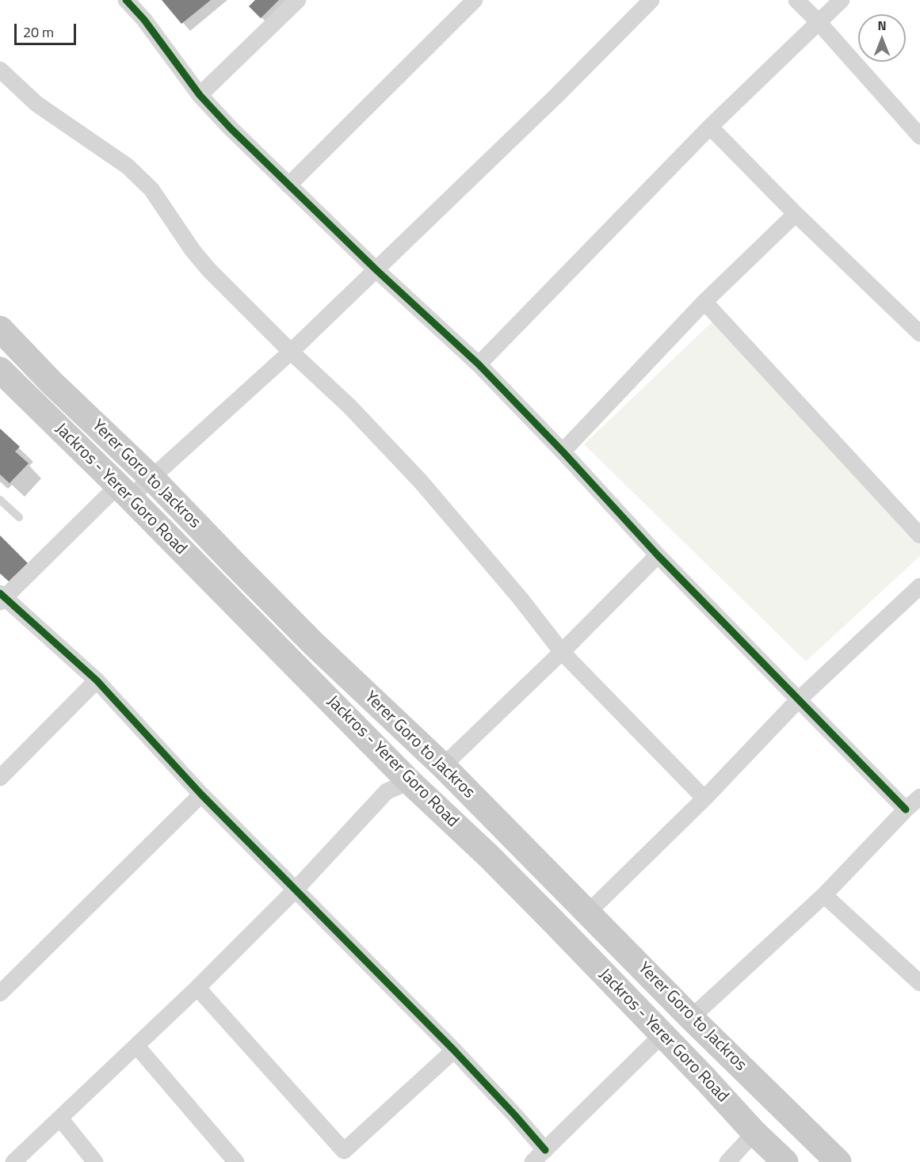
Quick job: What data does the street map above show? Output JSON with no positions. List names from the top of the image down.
{
  "streets": {
    "main road": ["Yerer Goro to Jackros", "Jackros - Yerer Goro Road"]
  },
  "scale_bar": "20 m",
  "north": "top"
}
